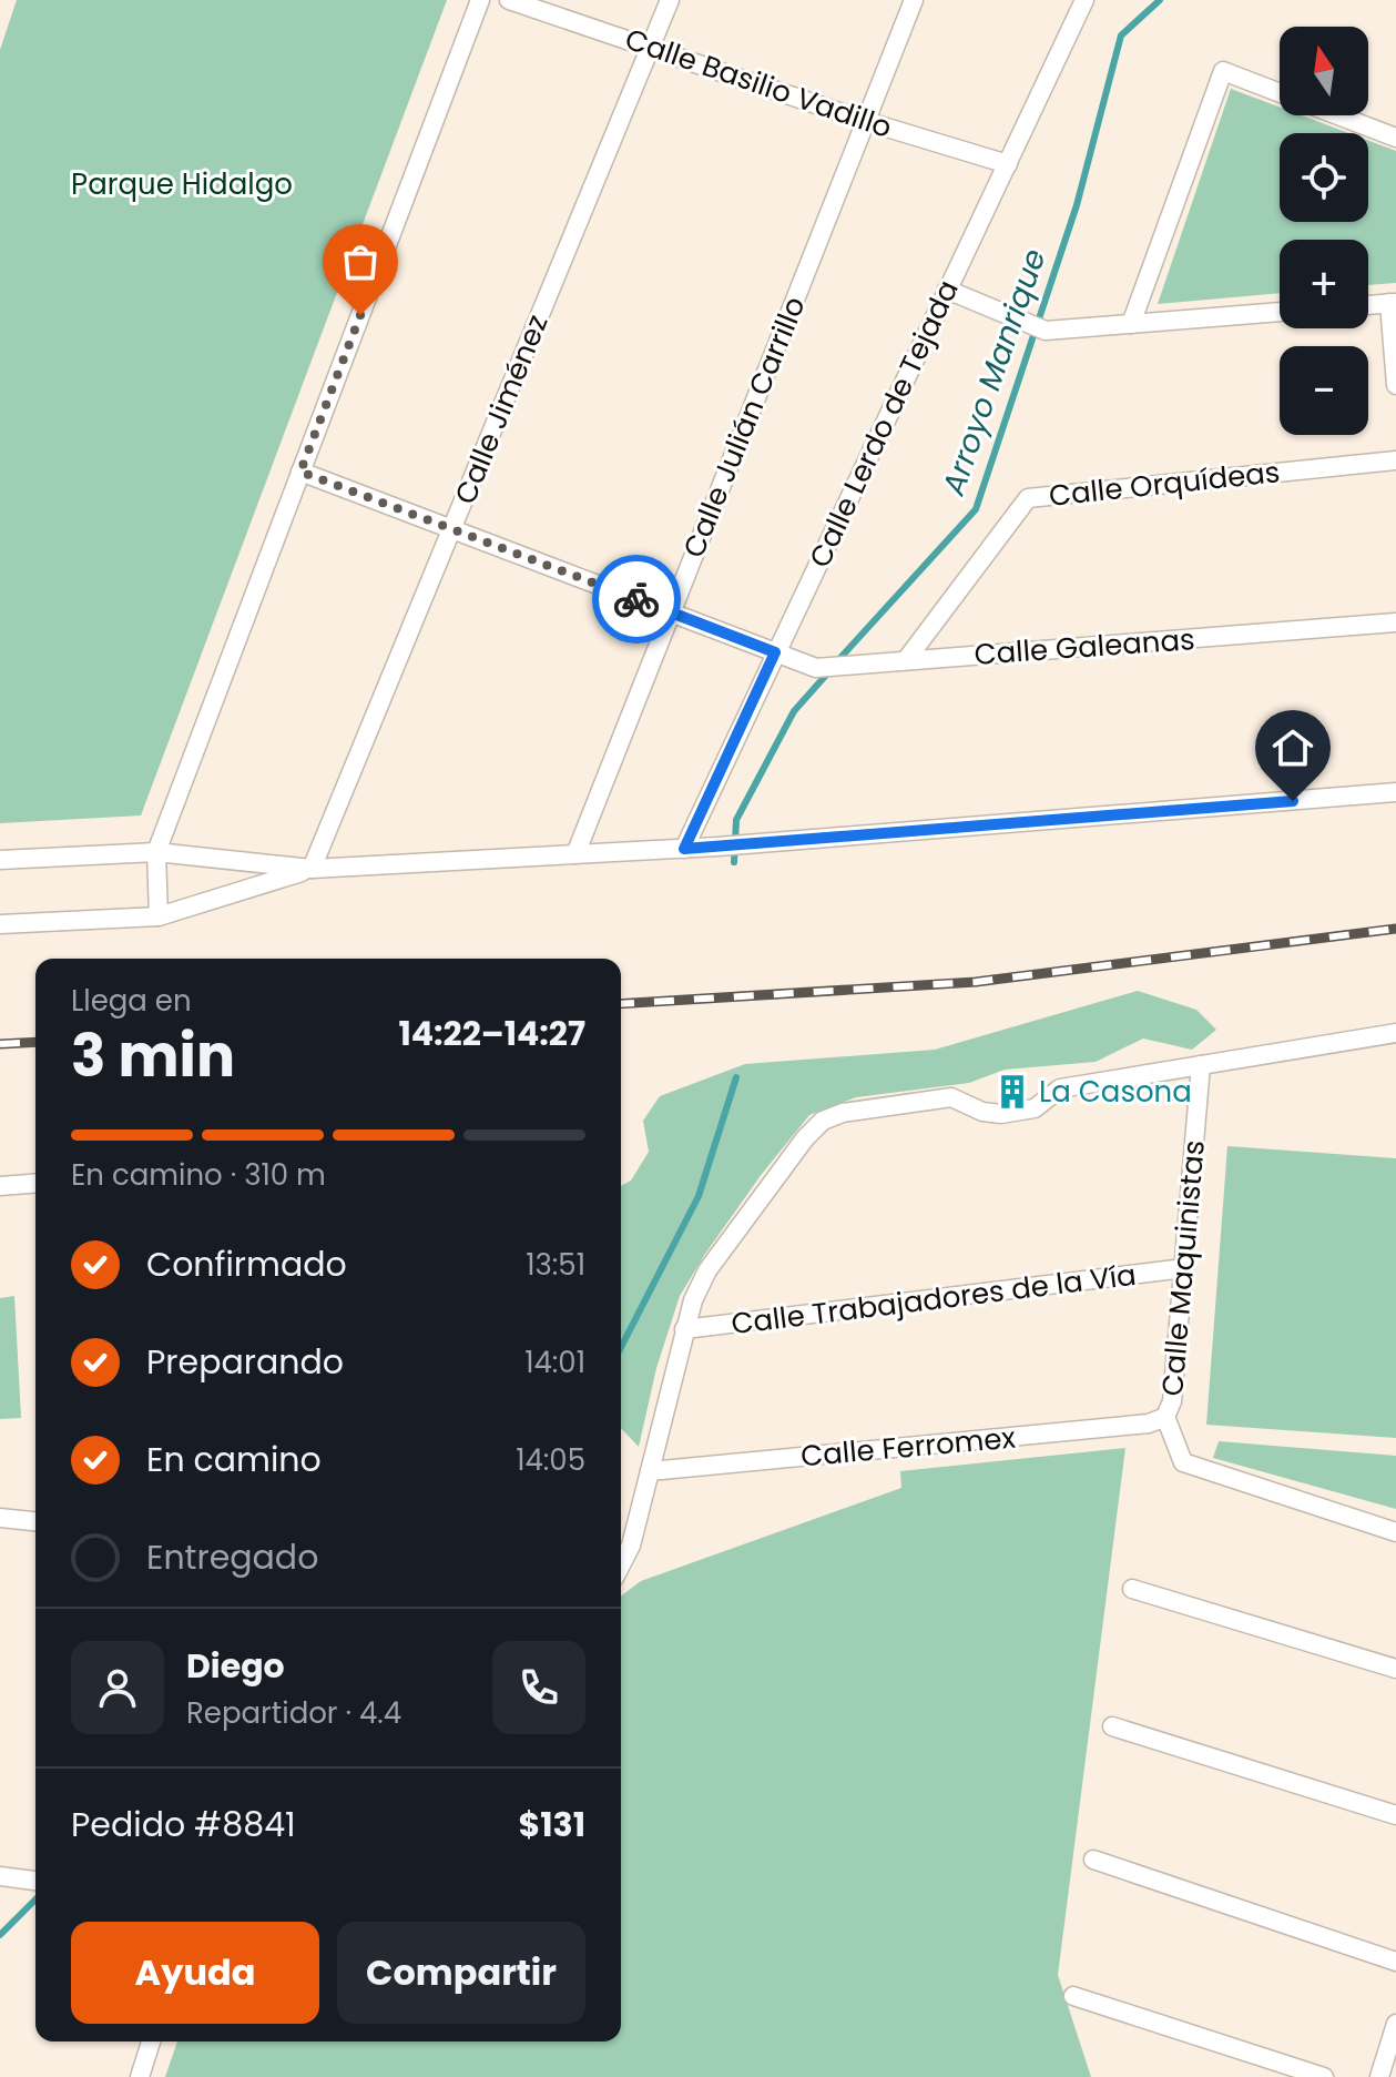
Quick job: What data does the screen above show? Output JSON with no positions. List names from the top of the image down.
{
  "streets": {
    "street": [
      "Calle Basilio Vadillo",
      "Calle Jiménez",
      "Calle Lerdo de Tejada",
      "Calle Julián Carrillo",
      "Calle Orquídeas",
      "Calle Galeanas",
      "Calle Maquinistas",
      "Calle Trabajadores de la Vía",
      "Calle Ferromex"
    ]
  },
  "crossings": [
    ["Calle Basilio Vadillo", "Calle Jiménez"],
    ["Calle Basilio Vadillo", "Calle Lerdo de Tejada"],
    ["Calle Basilio Vadillo", "Calle Julián Carrillo"],
    ["Calle Jiménez", "Calle Galeanas"],
    ["Calle Lerdo de Tejada", "Calle Galeanas"],
    ["Calle Julián Carrillo", "Calle Galeanas"],
    ["Calle Orquídeas", "Calle Galeanas"],
    ["Calle Maquinistas", "Calle Trabajadores de la Vía"],
    ["Calle Maquinistas", "Calle Ferromex"]
  ],
  "water": ["Arroyo Manrique"],
  "parks": ["Parque Hidalgo"],
  "places": {
    "building": ["La Casona"]
  },
  "north": "top",
  "page": {
    "map_buttons": ["+", "−"],
    "heading": ["3 min", "Llega en", "14:22–14:27"],
    "panel": [
      "Diego",
      "Repartidor · 4.4",
      "Pedido #8841",
      "$131"
    ],
    "bar": "En camino · 310 m",
    "list": [
      ["Confirmado", "13:51"],
      ["Preparando", "14:01"],
      ["En camino", "14:05"],
      "Entregado"
    ],
    "buttons": ["Ayuda", "Compartir"]
  }
}
